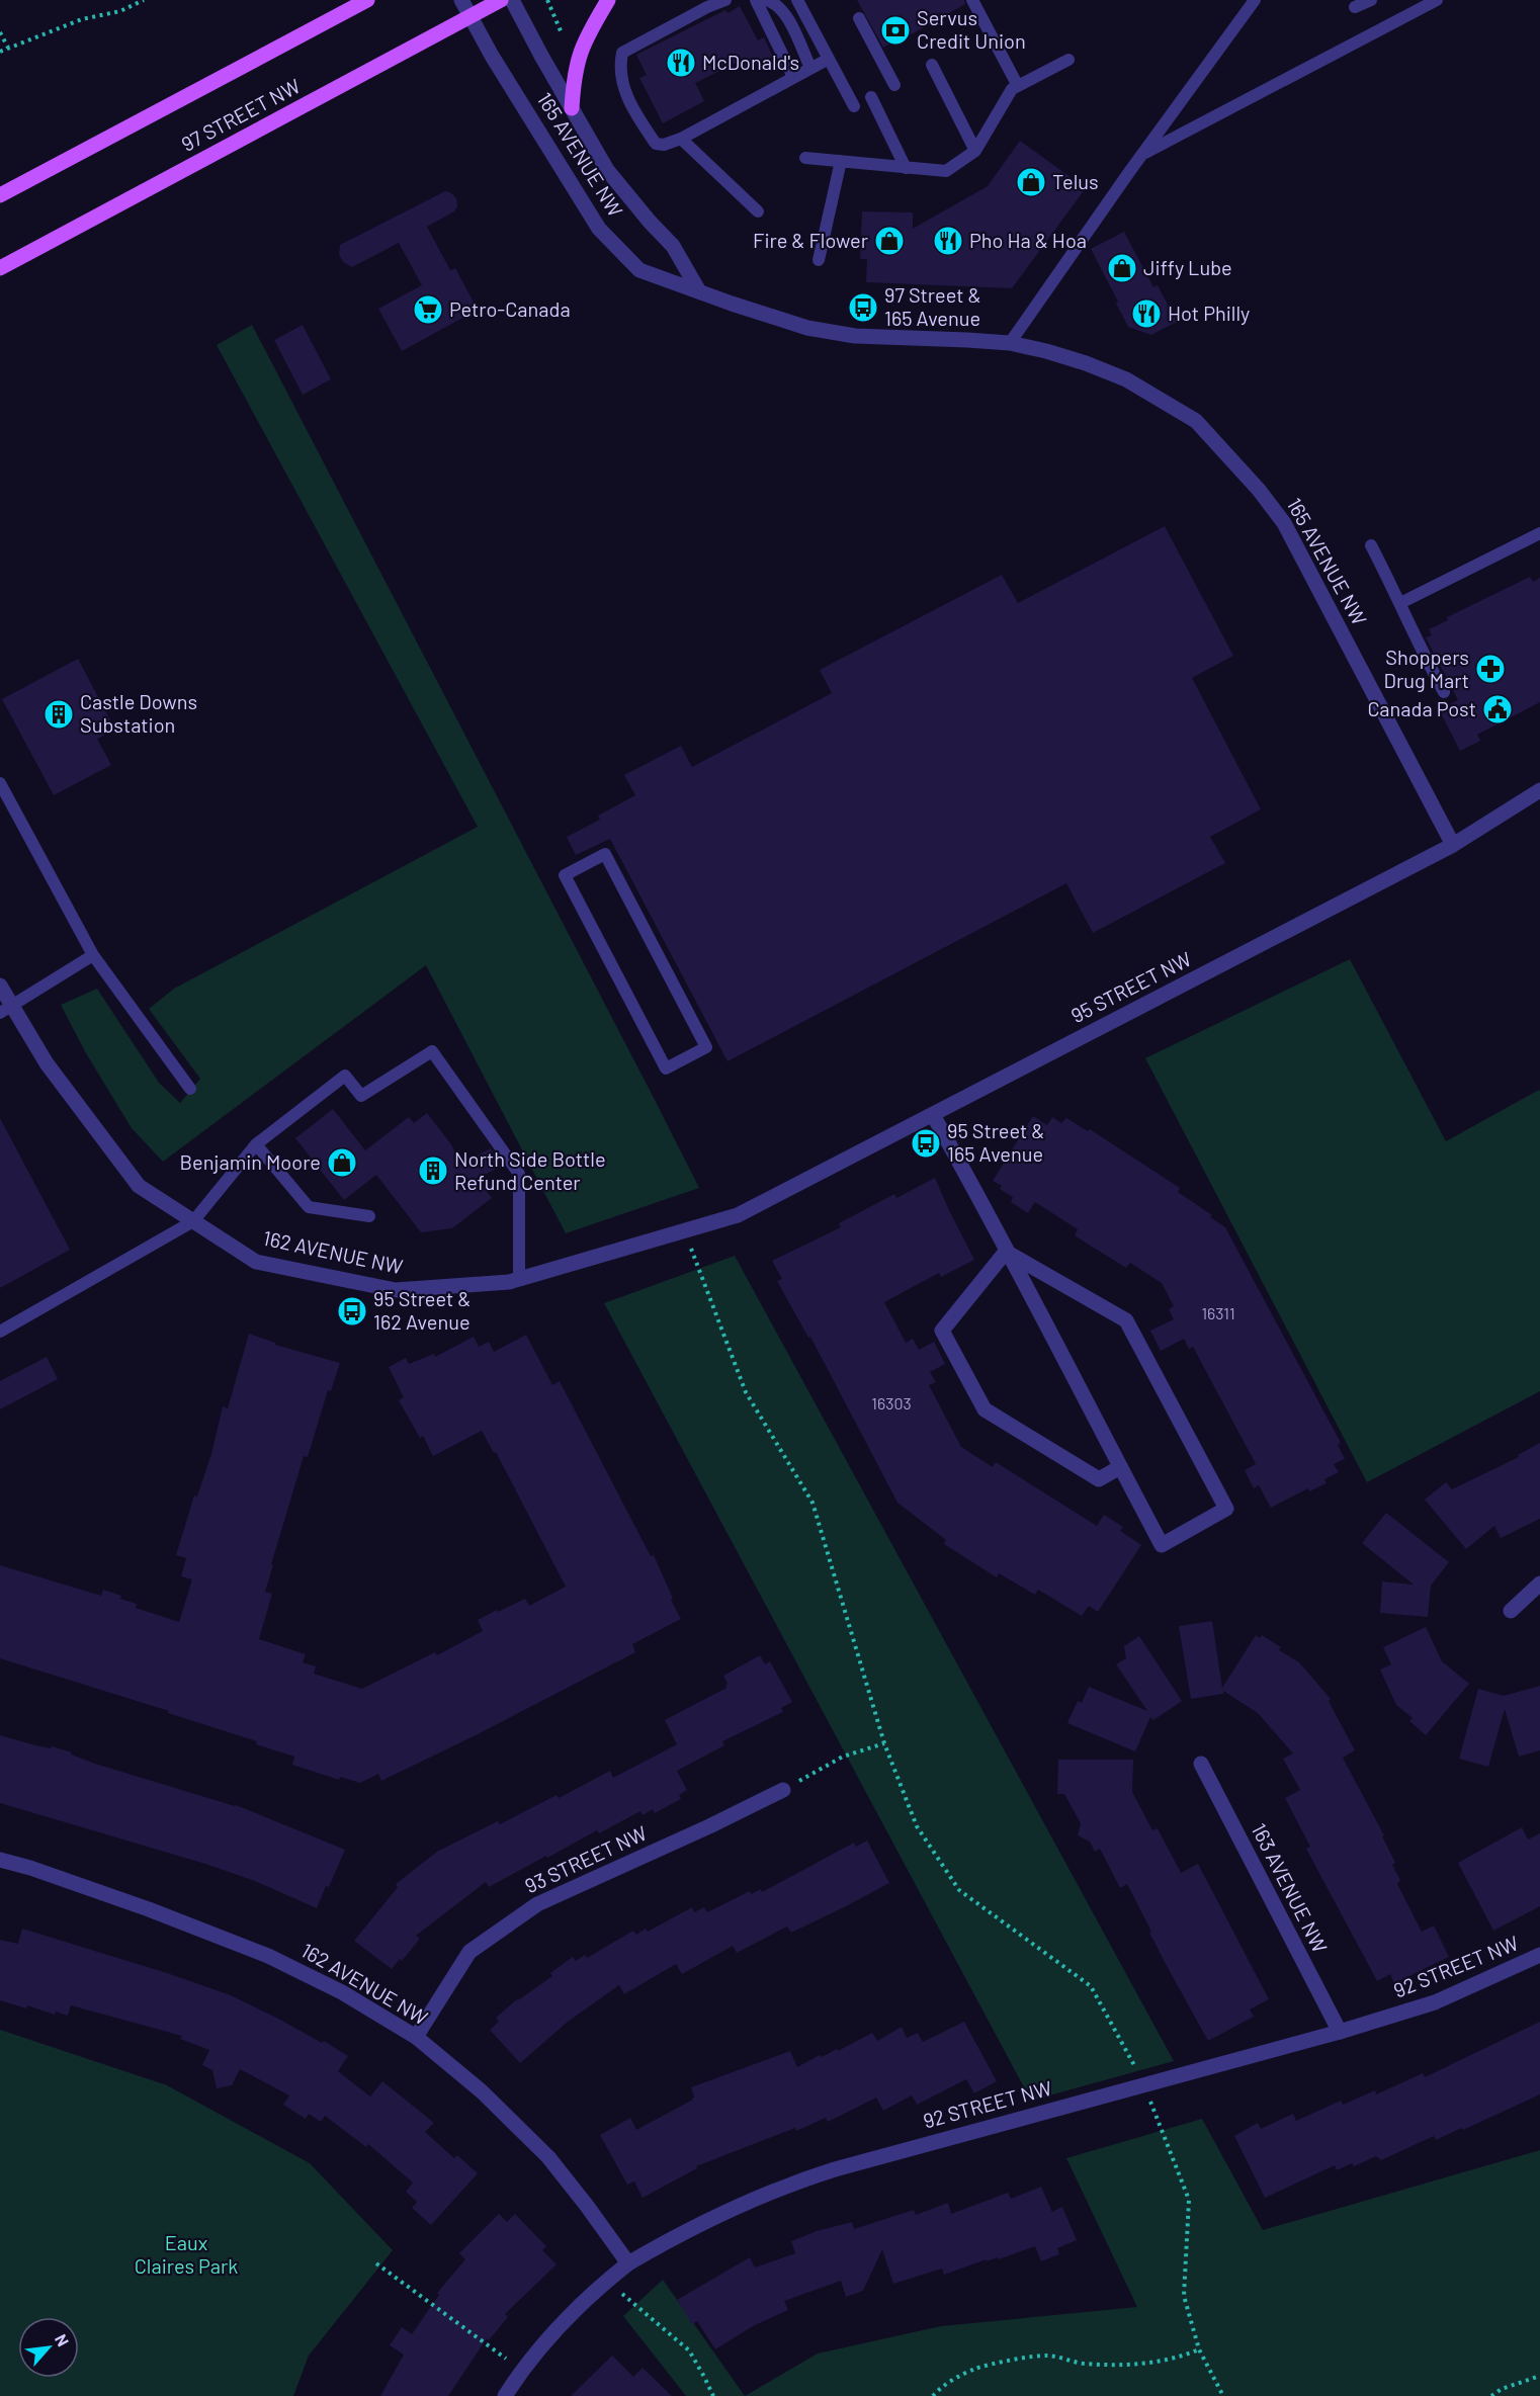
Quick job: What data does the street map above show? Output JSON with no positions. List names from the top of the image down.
{
  "streets": {
    "main road": ["97 STREET NW"],
    "street": [
      "165 AVENUE NW",
      "95 STREET NW",
      "162 AVENUE NW",
      "93 STREET NW",
      "163 AVENUE NW",
      "92 STREET NW"
    ]
  },
  "crossings": [
    ["97 STREET NW", "165 AVENUE NW"],
    ["165 AVENUE NW", "95 STREET NW"],
    ["95 STREET NW", "162 AVENUE NW"],
    ["162 AVENUE NW", "93 STREET NW"],
    ["162 AVENUE NW", "92 STREET NW"],
    ["163 AVENUE NW", "92 STREET NW"]
  ],
  "parks": ["Eaux Claires Park"],
  "places": {
    "bank": ["Servus Credit Union"],
    "restaurant": ["McDonald's", "Pho Ha & Hoa", "Hot Philly"],
    "shop": [
      "Telus",
      "Fire & Flower",
      "Jiffy Lube",
      "Benjamin Moore"
    ],
    "bus stop": ["97 Street & 165 Avenue", "95 Street & 165 Avenue", "95 Street & 162 Avenue"],
    "supermarket": ["Petro-Canada"],
    "pharmacy": ["Shoppers Drug Mart"],
    "public building": ["Canada Post"],
    "building": ["Castle Downs Substation", "North Side Bottle Refund Center"]
  },
  "house_numbers": ["16311", "16303"],
  "north": "top right"
}
